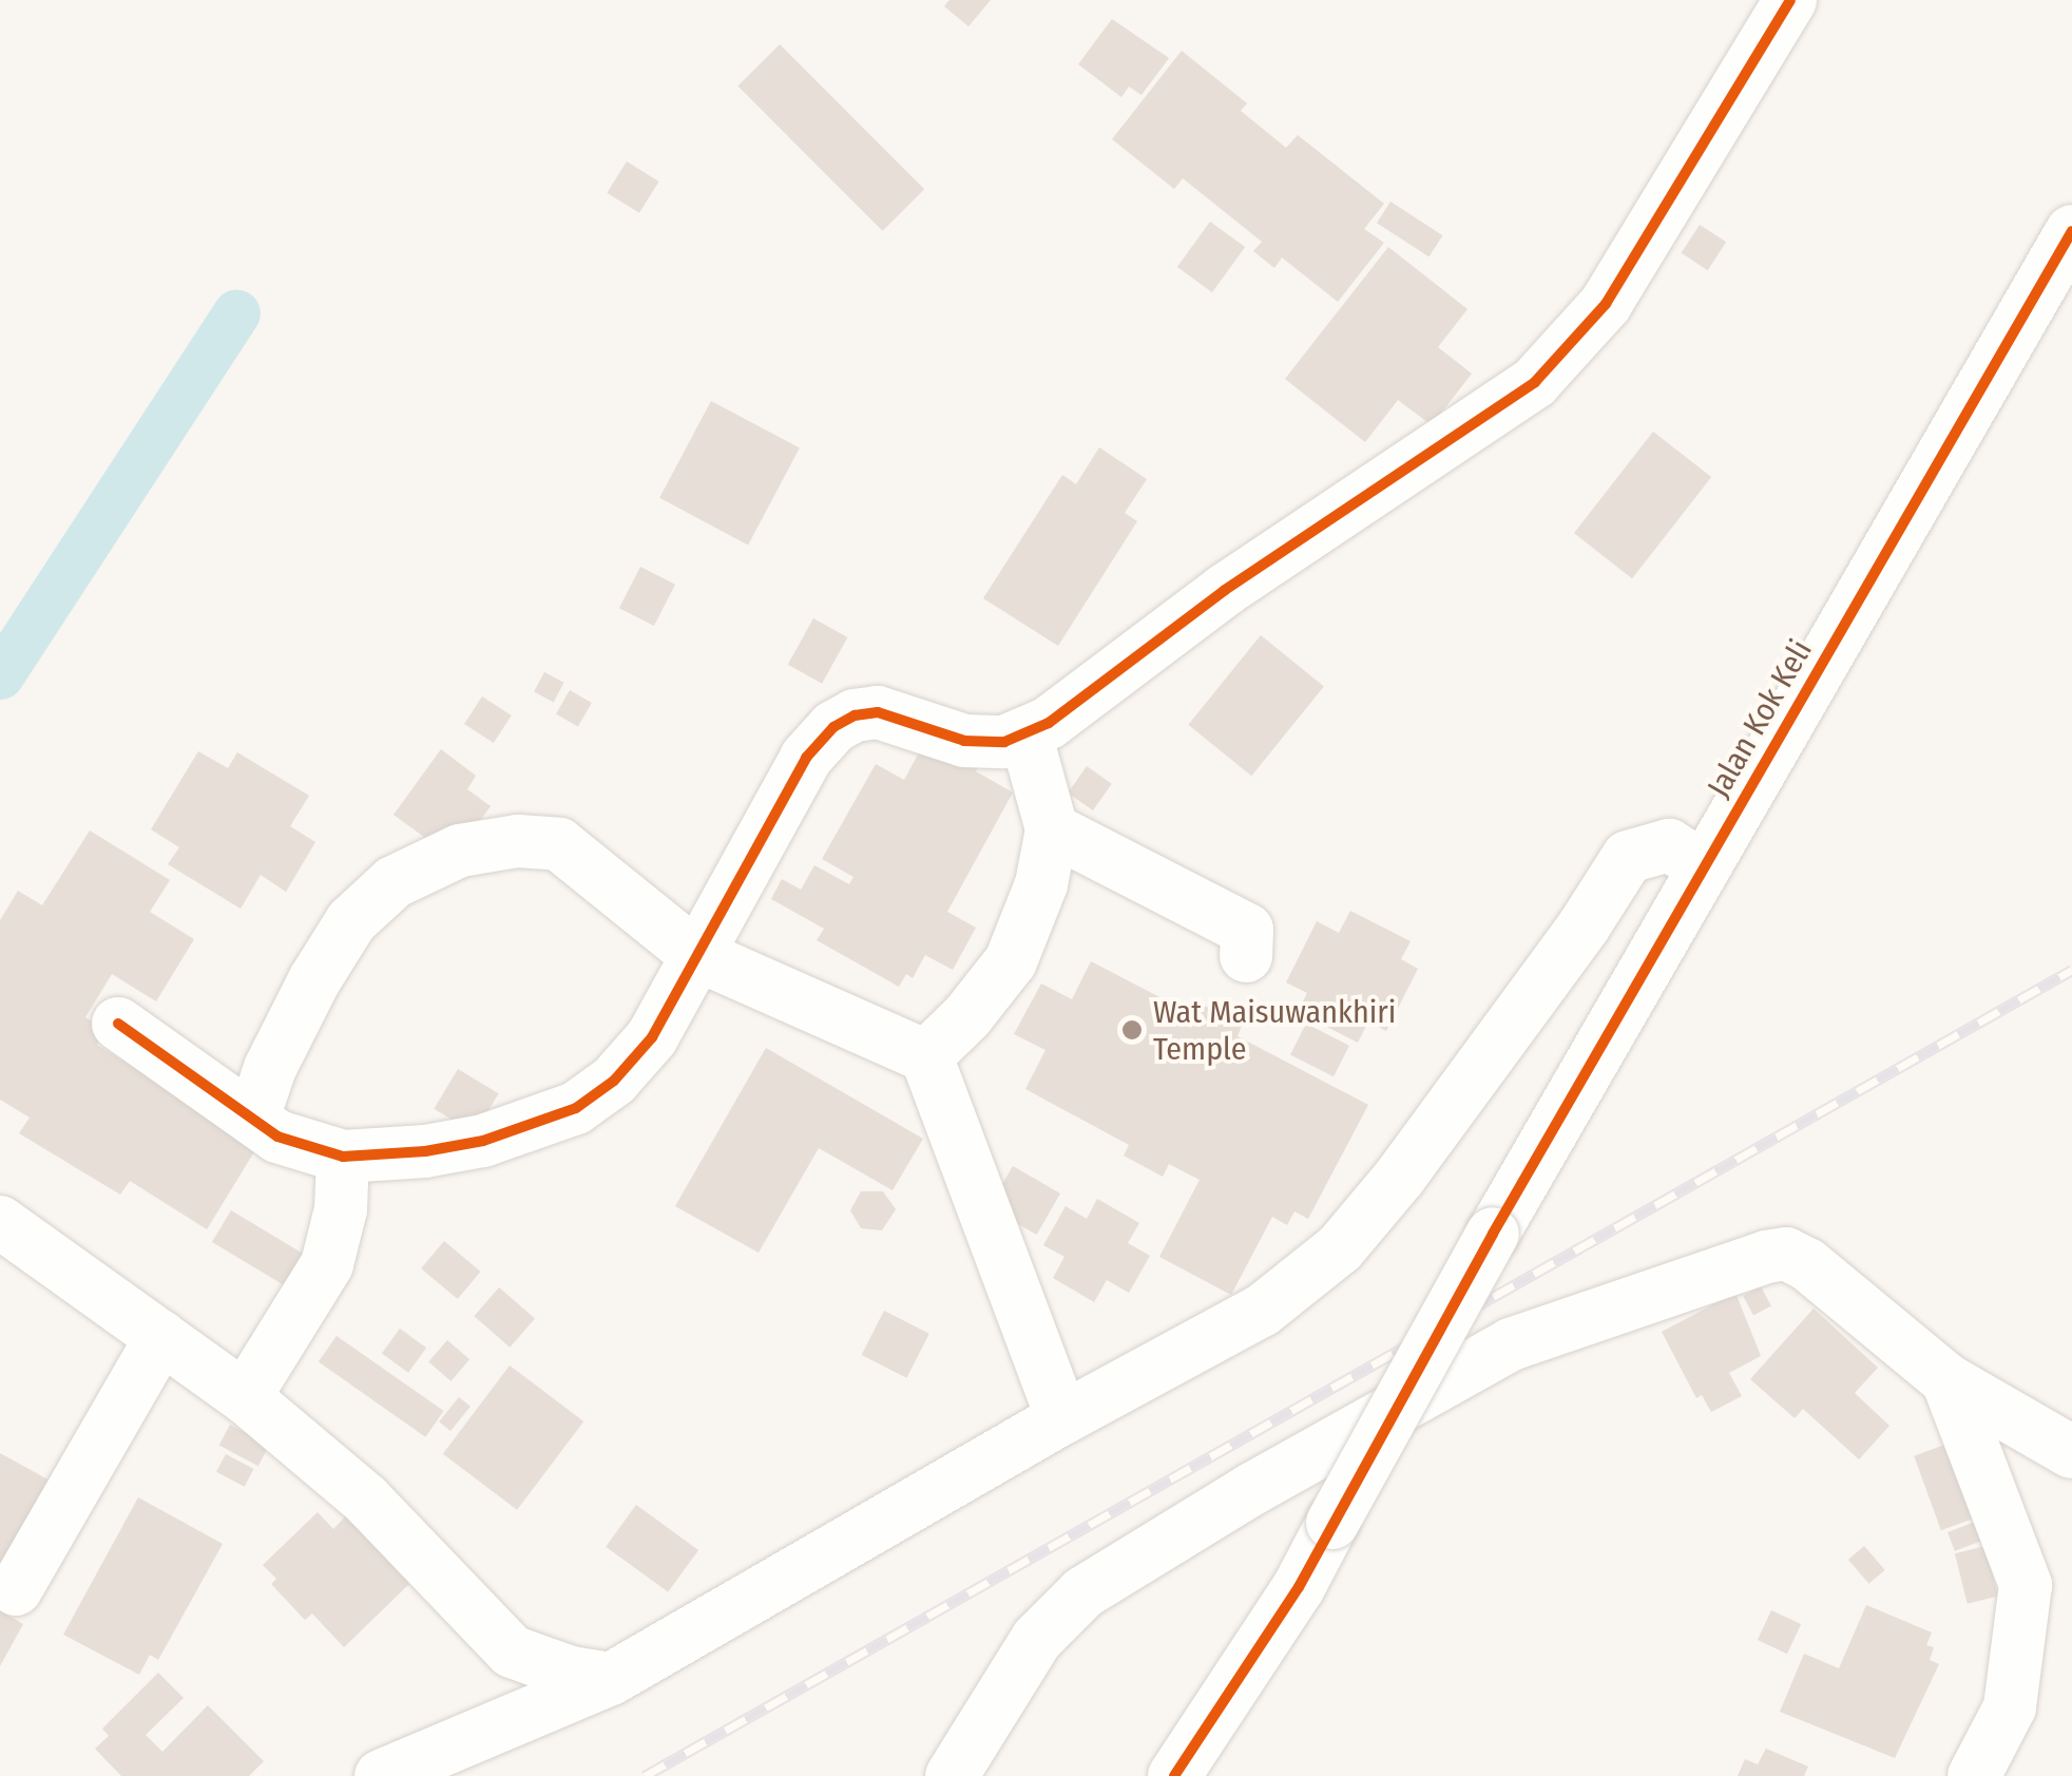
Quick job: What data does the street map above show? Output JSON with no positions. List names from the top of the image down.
{
  "streets": {
    "street": ["Jalan Kok Keli"]
  },
  "places": ["Wat Maisuwankhiri Temple"]
}
